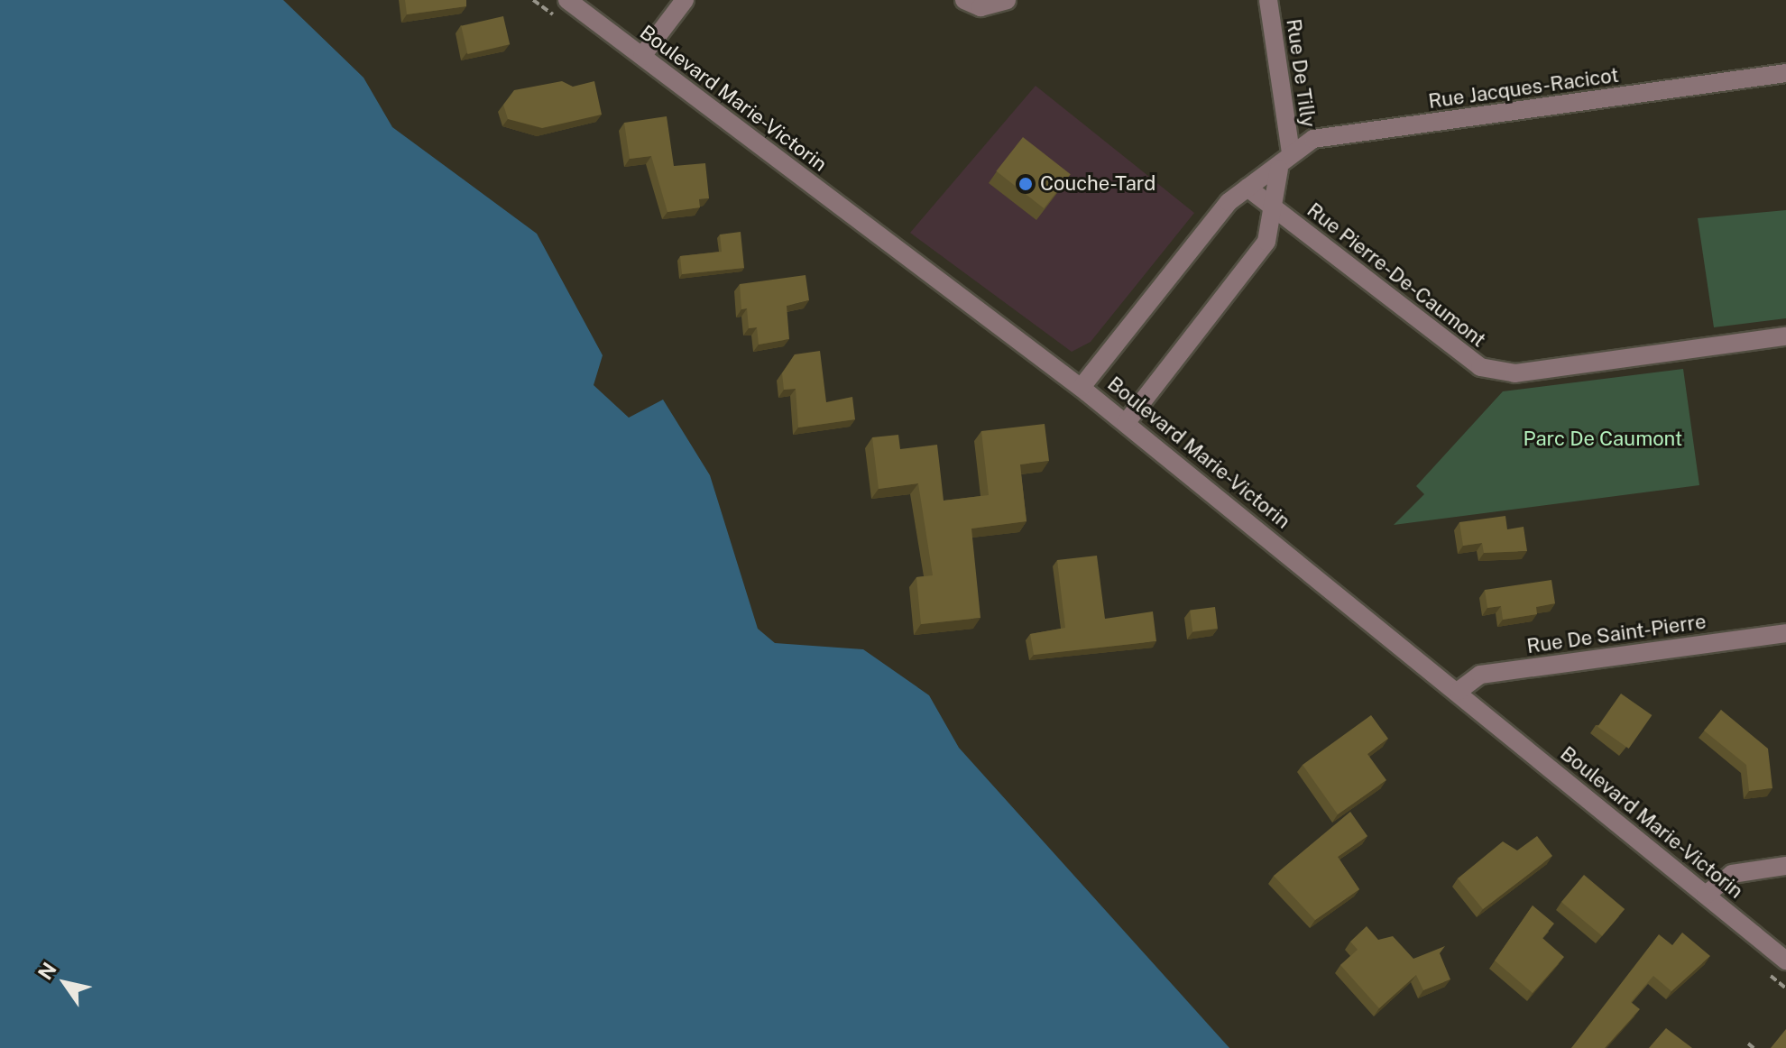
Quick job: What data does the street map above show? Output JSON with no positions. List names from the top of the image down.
{
  "streets": {
    "street": [
      "Rue De Tilly",
      "Rue Jacques-Racicot",
      "Boulevard Marie-Victorin",
      "Rue Pierre-De-Caumont",
      "Rue De Saint-Pierre"
    ]
  },
  "crossings": [
    ["Rue De Tilly", "Rue Jacques-Racicot"],
    ["Rue Jacques-Racicot", "Boulevard Marie-Victorin"],
    ["Rue Jacques-Racicot", "Rue Pierre-De-Caumont"],
    ["Boulevard Marie-Victorin", "Rue De Saint-Pierre"]
  ],
  "parks": ["Parc De Caumont"],
  "places": ["Couche-Tard"],
  "north": "top left"
}
